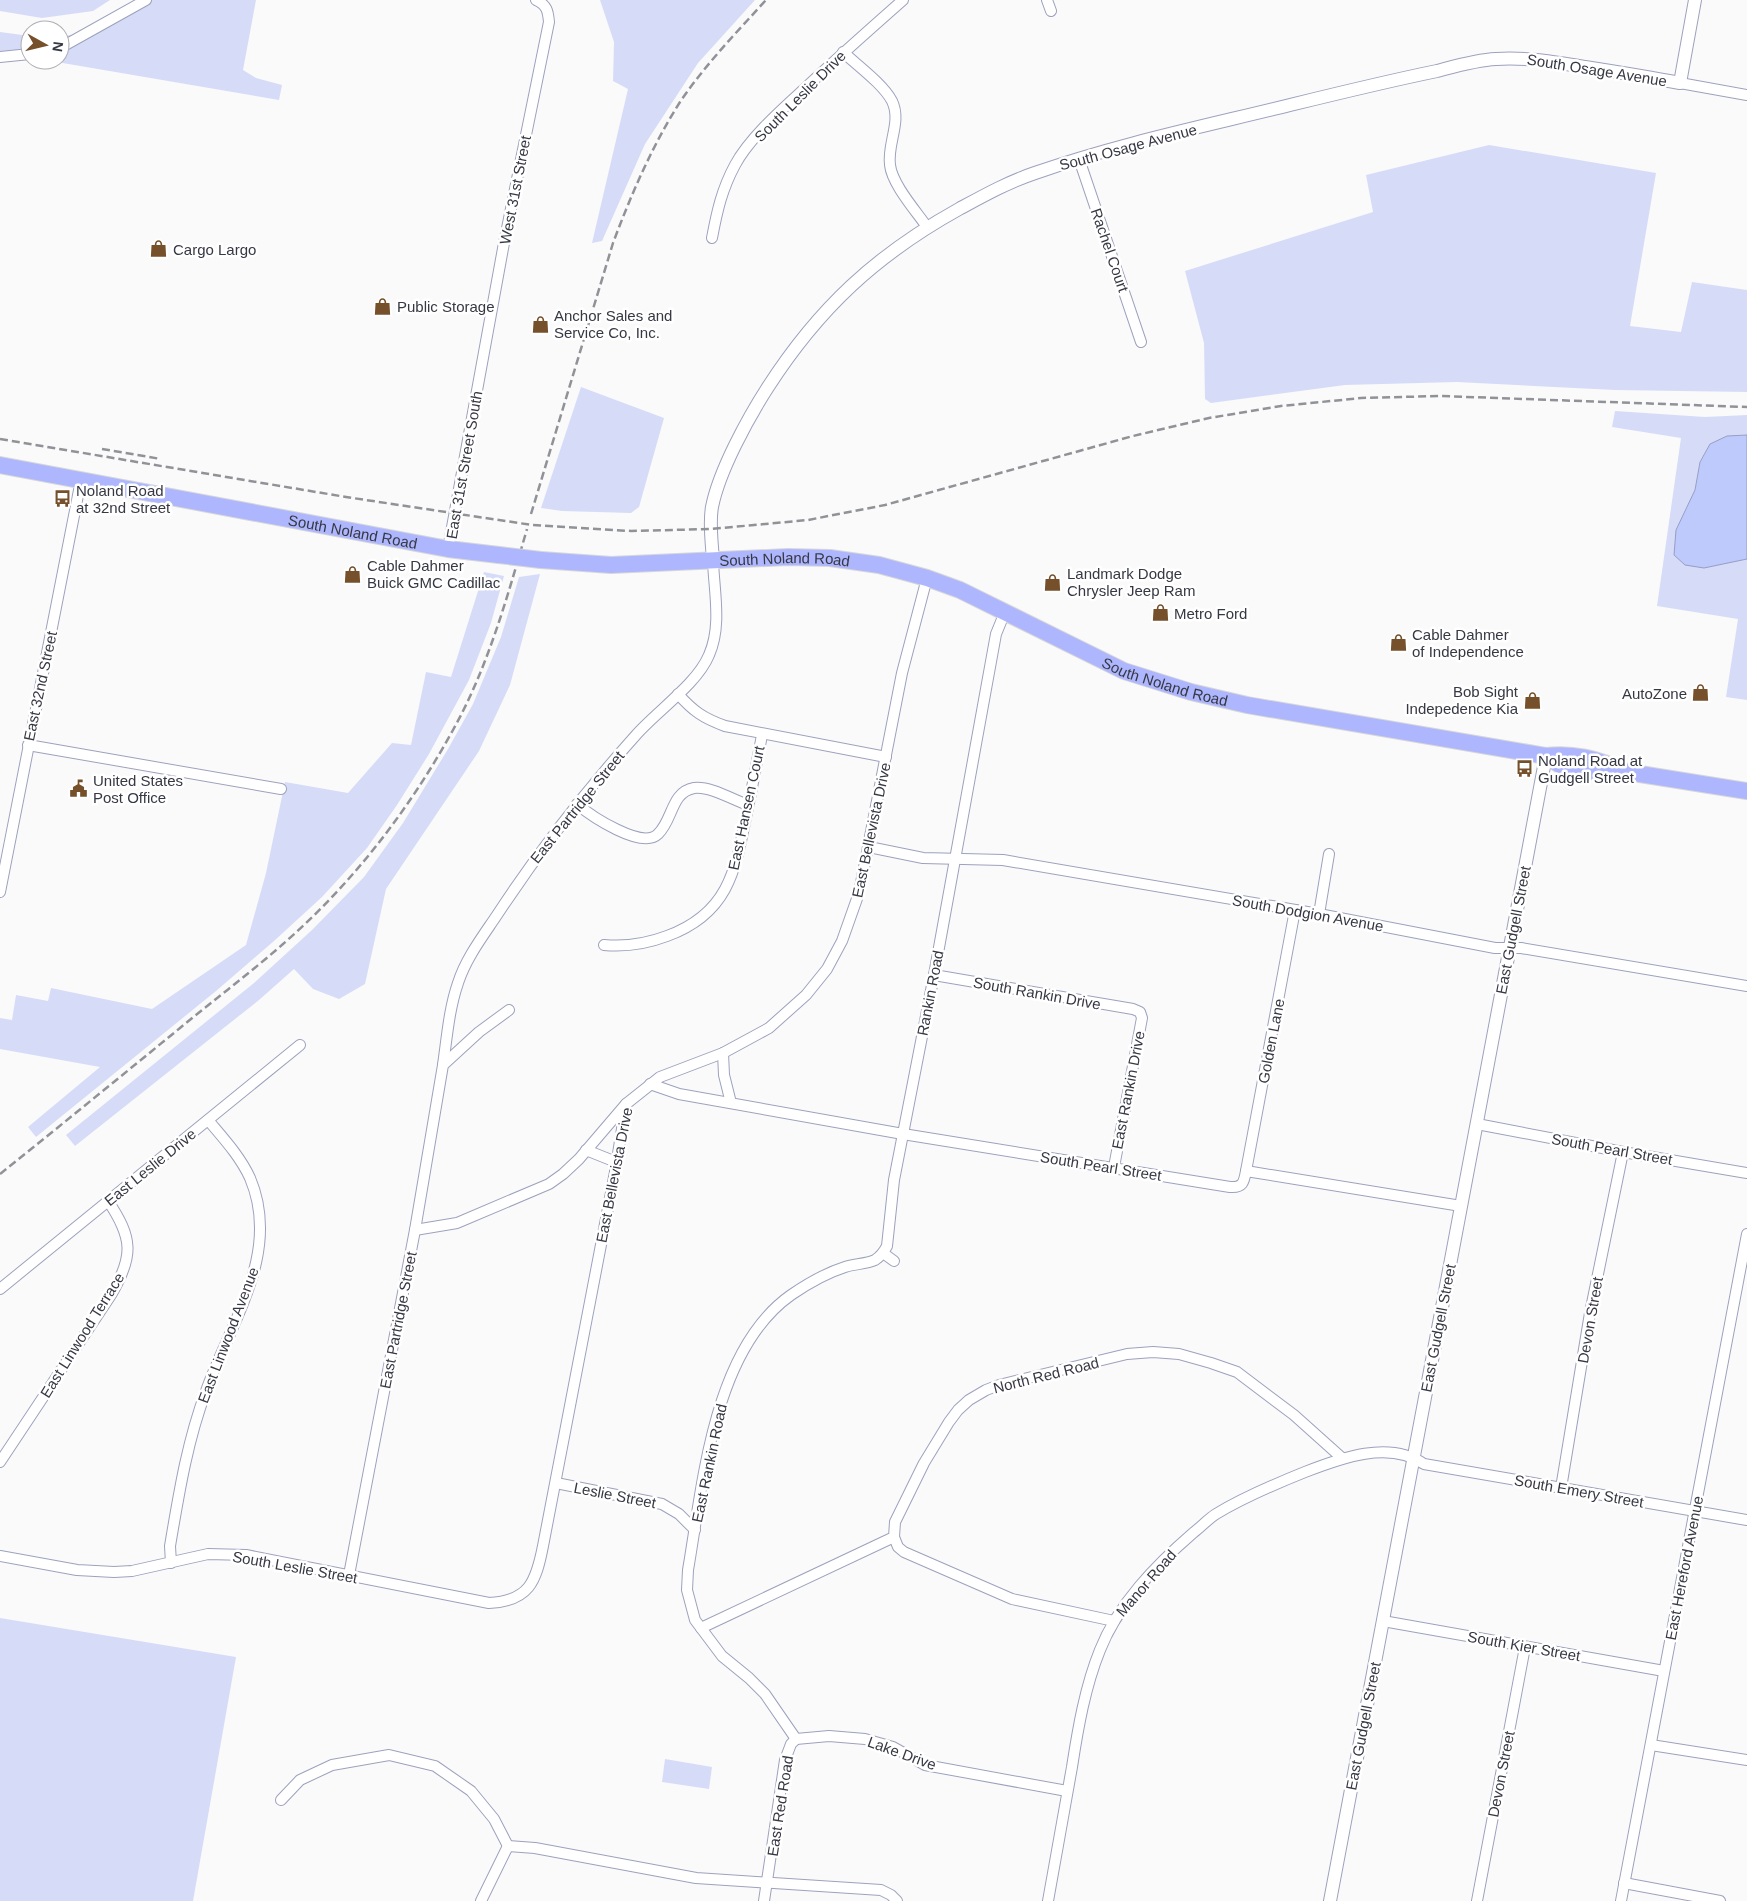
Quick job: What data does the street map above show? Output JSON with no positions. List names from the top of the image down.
{
  "streets": {
    "main road": ["South Noland Road"],
    "street": [
      "South Osage Avenue",
      "South Leslie Drive",
      "West 31st Street",
      "Rachel Court",
      "East 31st Street South",
      "East 32nd Street",
      "East Partridge Street",
      "East Hansen Court",
      "East Bellevista Drive",
      "South Dodgion Avenue",
      "East Gudgell Street",
      "Rankin Road",
      "South Rankin Drive",
      "Golden Lane",
      "East Rankin Drive",
      "South Pearl Street",
      "East Leslie Drive",
      "Devon Street",
      "East Linwood Terrace",
      "East Linwood Avenue",
      "North Red Road",
      "East Rankin Road",
      "South Emery Street",
      "Leslie Street",
      "South Leslie Street",
      "East Hereford Avenue",
      "Manor Road",
      "South Kier Street",
      "Lake Drive",
      "East Red Road"
    ]
  },
  "crossings": [
    ["South Osage Avenue", "Rachel Court"],
    ["South Osage Avenue", "South Noland Road"],
    ["South Osage Avenue", "East Partridge Street"],
    ["West 31st Street", "East 31st Street South"],
    ["East 31st Street South", "South Noland Road"],
    ["South Noland Road", "East 32nd Street"],
    ["South Noland Road", "East Partridge Street"],
    ["South Noland Road", "East Bellevista Drive"],
    ["South Noland Road", "East Gudgell Street"],
    ["South Noland Road", "Rankin Road"],
    ["East Partridge Street", "South Leslie Street"],
    ["East Bellevista Drive", "South Dodgion Avenue"],
    ["East Bellevista Drive", "South Pearl Street"],
    ["East Bellevista Drive", "Leslie Street"],
    ["East Bellevista Drive", "South Leslie Street"],
    ["South Dodgion Avenue", "East Gudgell Street"],
    ["South Dodgion Avenue", "Rankin Road"],
    ["South Dodgion Avenue", "Golden Lane"],
    ["East Gudgell Street", "South Pearl Street"],
    ["East Gudgell Street", "South Emery Street"],
    ["East Gudgell Street", "Manor Road"],
    ["East Gudgell Street", "South Kier Street"],
    ["Rankin Road", "South Rankin Drive"],
    ["Rankin Road", "South Pearl Street"],
    ["Rankin Road", "East Rankin Road"],
    ["South Rankin Drive", "East Rankin Drive"],
    ["Golden Lane", "South Pearl Street"],
    ["East Rankin Drive", "South Pearl Street"],
    ["South Pearl Street", "Devon Street"],
    ["East Leslie Drive", "East Linwood Terrace"],
    ["East Leslie Drive", "East Linwood Avenue"],
    ["Devon Street", "South Emery Street"],
    ["Devon Street", "South Kier Street"],
    ["East Linwood Avenue", "South Leslie Street"],
    ["North Red Road", "Manor Road"],
    ["East Rankin Road", "Leslie Street"],
    ["East Rankin Road", "East Red Road"],
    ["South Emery Street", "East Hereford Avenue"],
    ["South Emery Street", "Manor Road"],
    ["East Hereford Avenue", "South Kier Street"],
    ["Manor Road", "Lake Drive"],
    ["Lake Drive", "East Red Road"]
  ],
  "places": {
    "shop": [
      "Cargo Largo",
      "Public Storage",
      "Anchor Sales and Service Co, Inc.",
      "Cable Dahmer Buick GMC Cadillac",
      "Landmark Dodge Chrysler Jeep Ram",
      "Metro Ford",
      "Cable Dahmer of Independence",
      "AutoZone",
      "Bob Sight Indepedence Kia"
    ],
    "bus stop": ["Noland Road at 32nd Street", "Noland Road at Gudgell Street"],
    "public building": ["United States Post Office"]
  },
  "north": "right"
}
